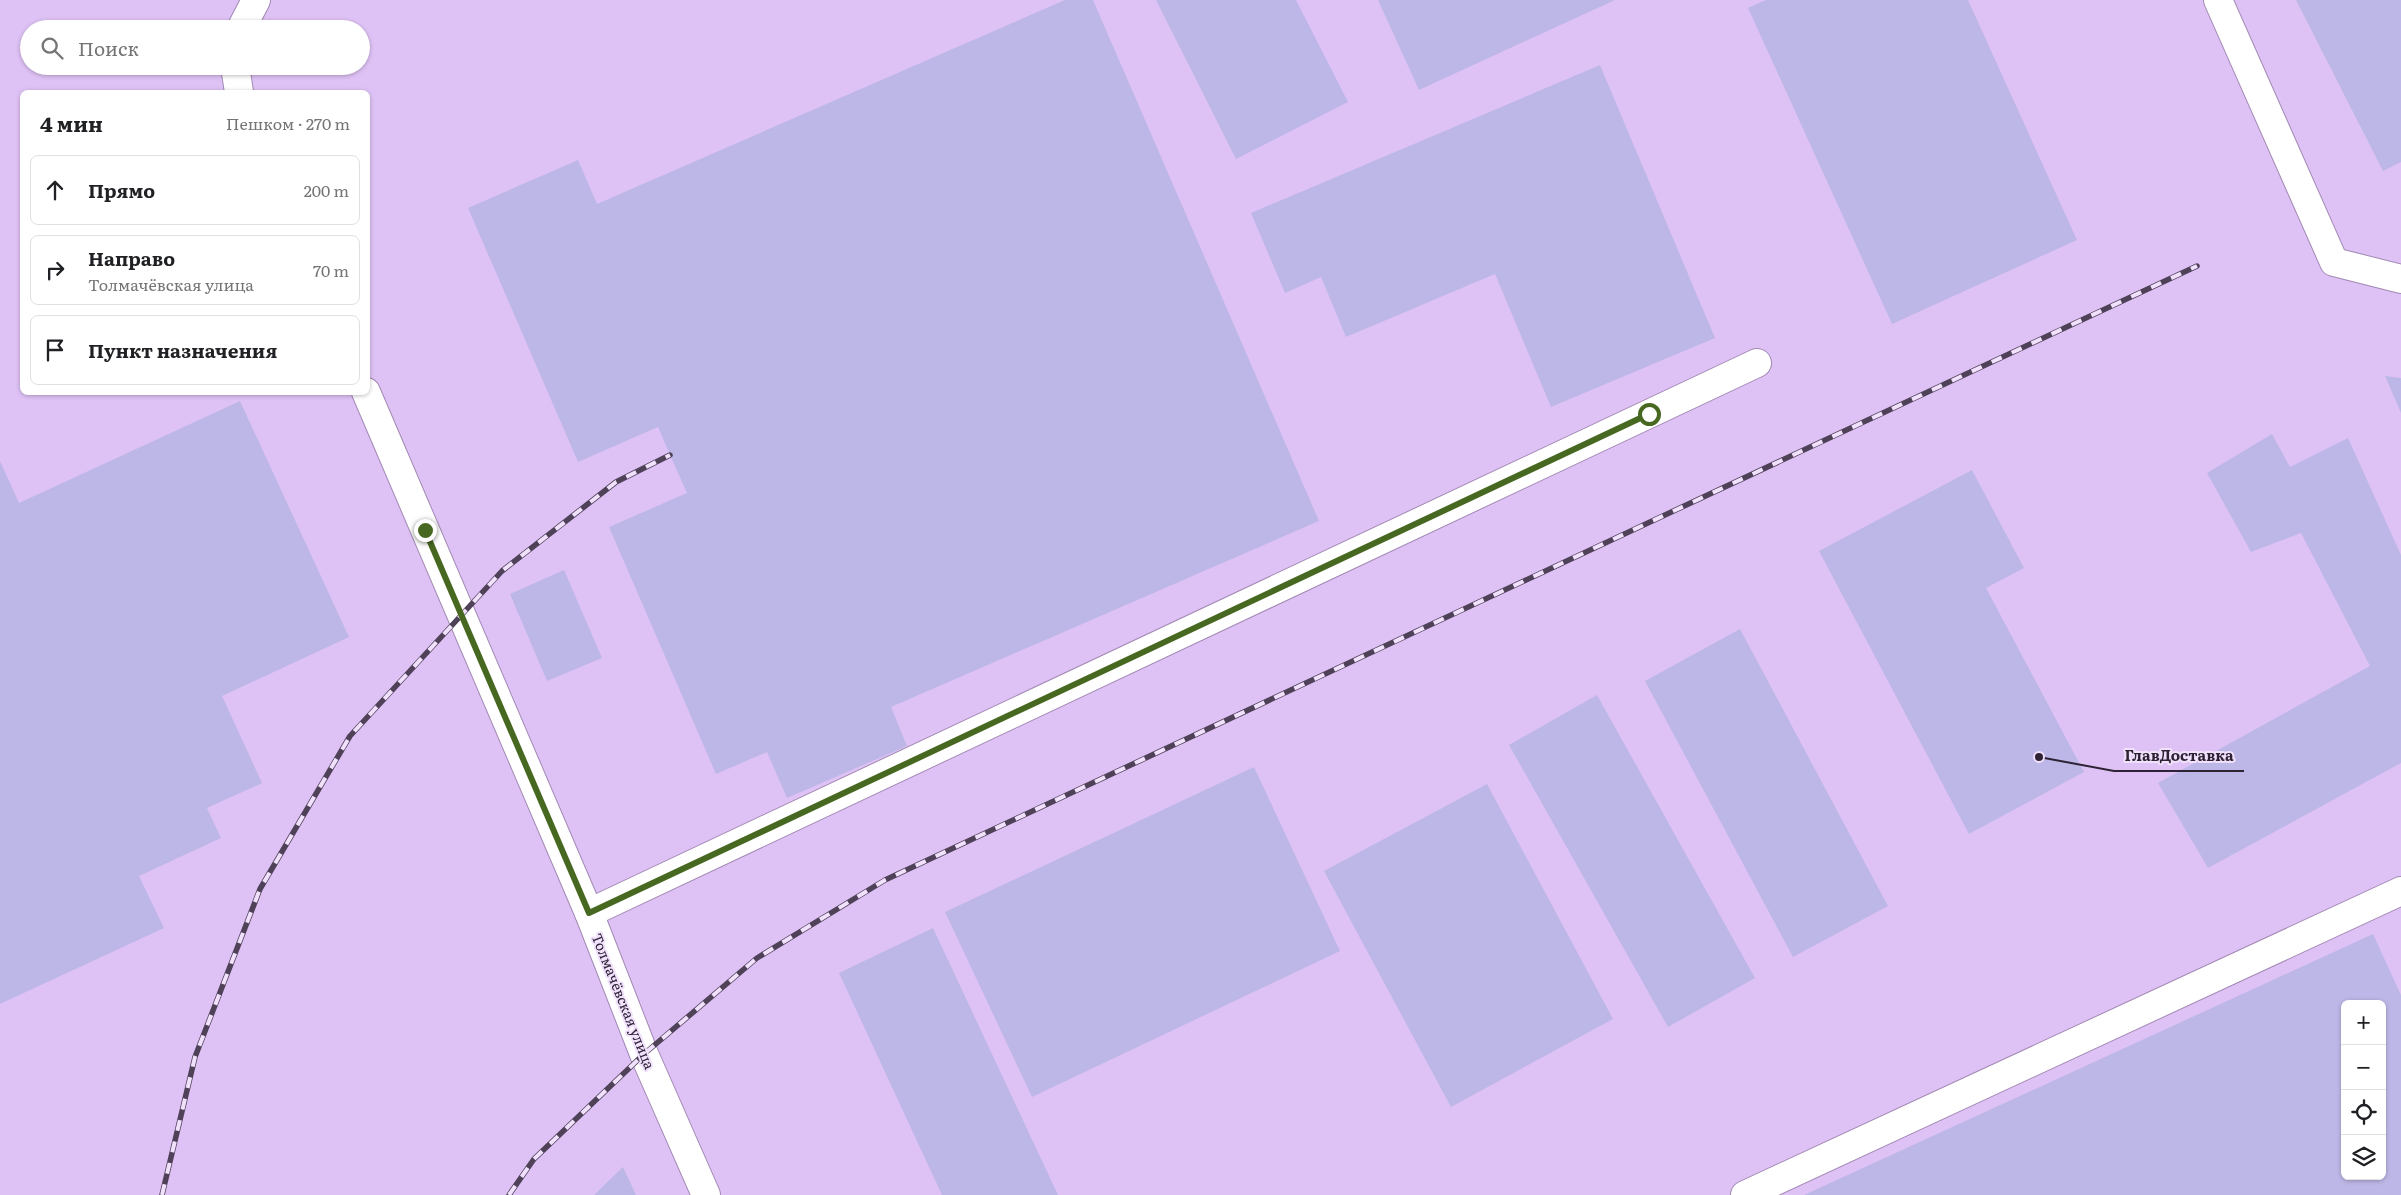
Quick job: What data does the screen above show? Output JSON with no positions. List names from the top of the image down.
{
  "streets": {
    "street": ["Толмачёвская улица"]
  },
  "places": ["ГлавДоставка"],
  "page": {
    "search": "Поиск",
    "heading": ["4 мин", "Пешком · 270 m"],
    "list": [
      ["Прямо", "200 m"],
      ["Направо", "Толмачёвская улица", "70 m"],
      "Пункт назначения"
    ],
    "map_buttons": ["+", "−"]
  }
}
